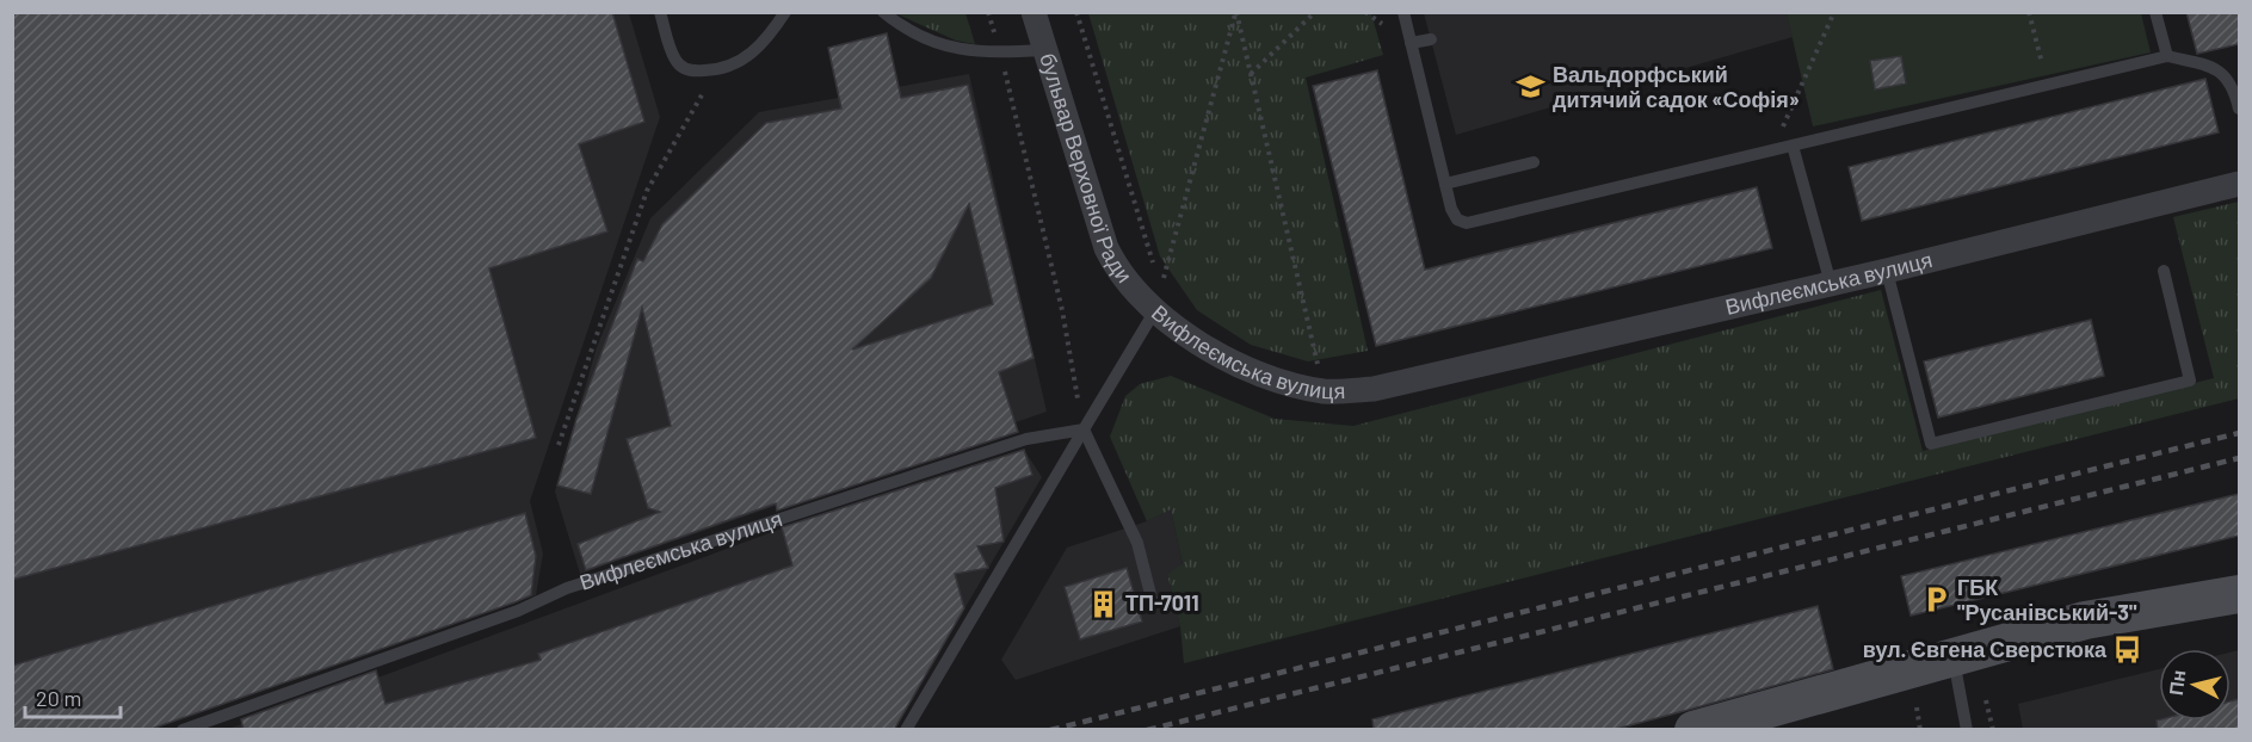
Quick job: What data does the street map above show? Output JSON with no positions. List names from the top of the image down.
{
  "streets": {
    "street": ["бульвар Верховної Ради", "Вифлеємська вулиця"]
  },
  "crossings": [
    ["бульвар Верховної Ради", "Вифлеємська вулиця"]
  ],
  "places": {
    "school or university": ["Вальдорфський дитячий садок «Софія»"],
    "parking": ["ГБК \"Русанівський-3\""],
    "building": ["ТП-7011"],
    "bus stop": ["вул. Євгена Сверстюка"]
  },
  "scale_bar": "20 m",
  "north": "left"
}
